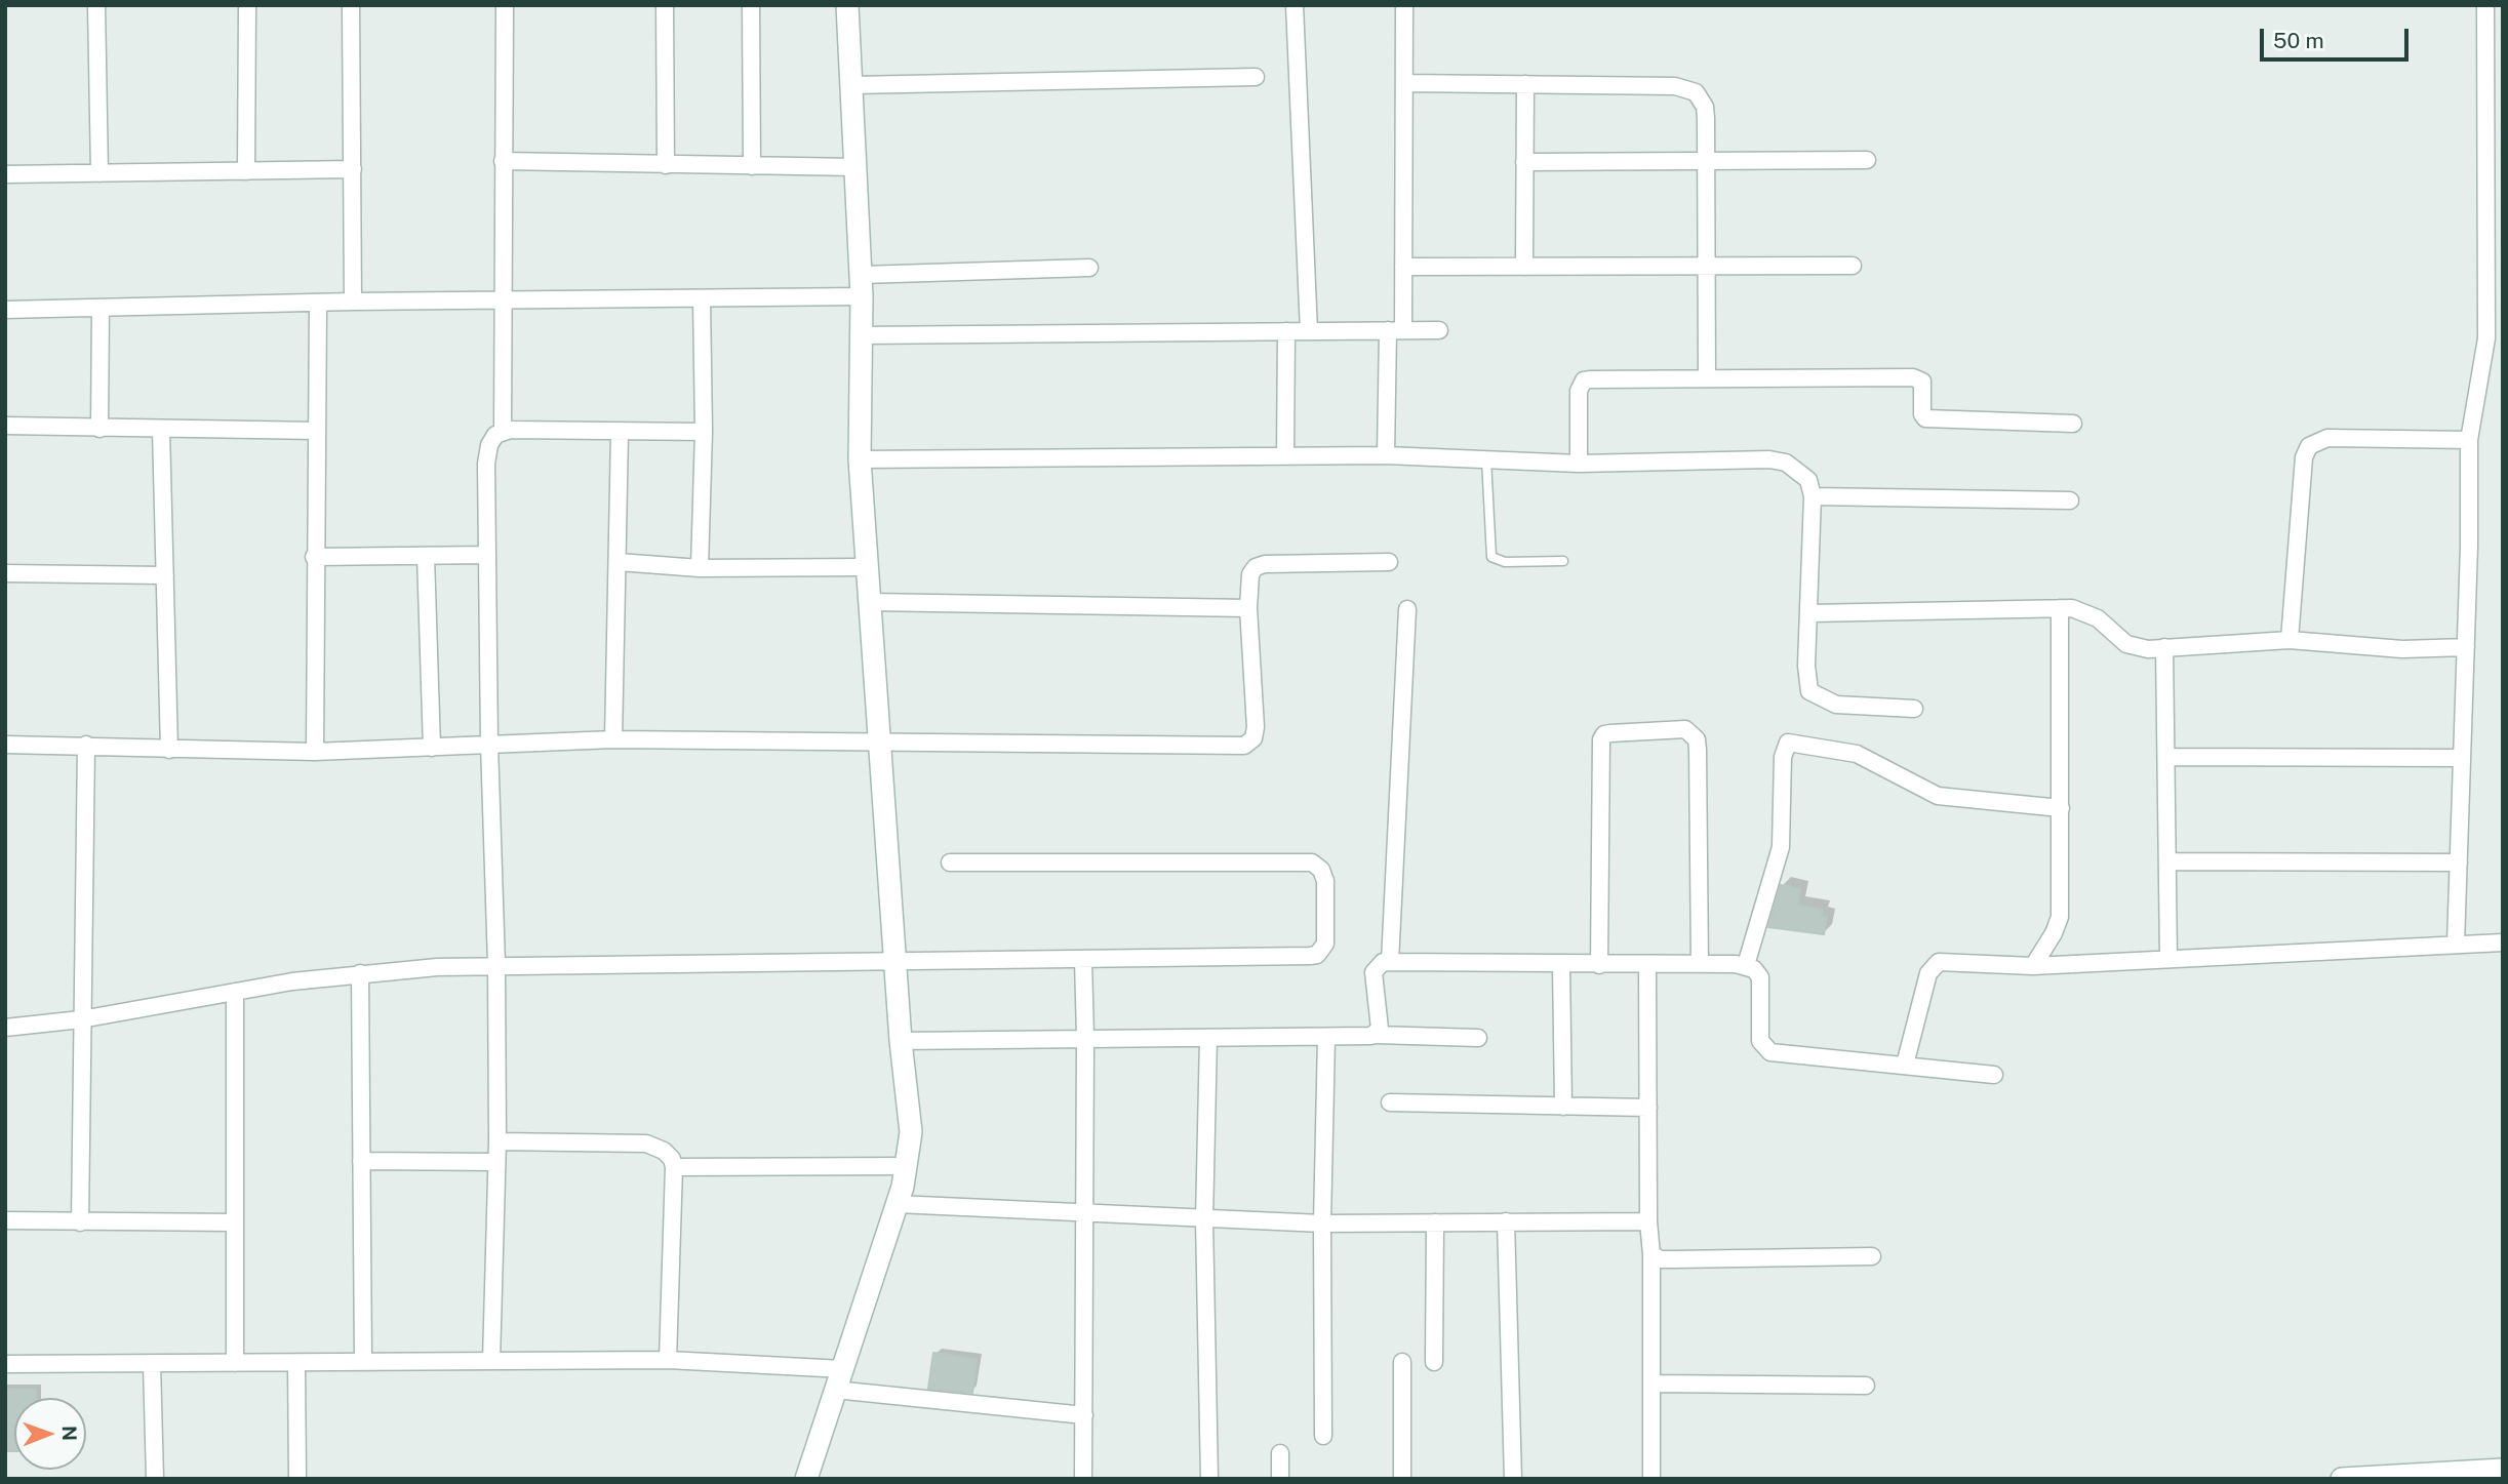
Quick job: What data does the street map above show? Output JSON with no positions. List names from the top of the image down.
{
  "scale_bar": "50 m",
  "north": "right"
}
